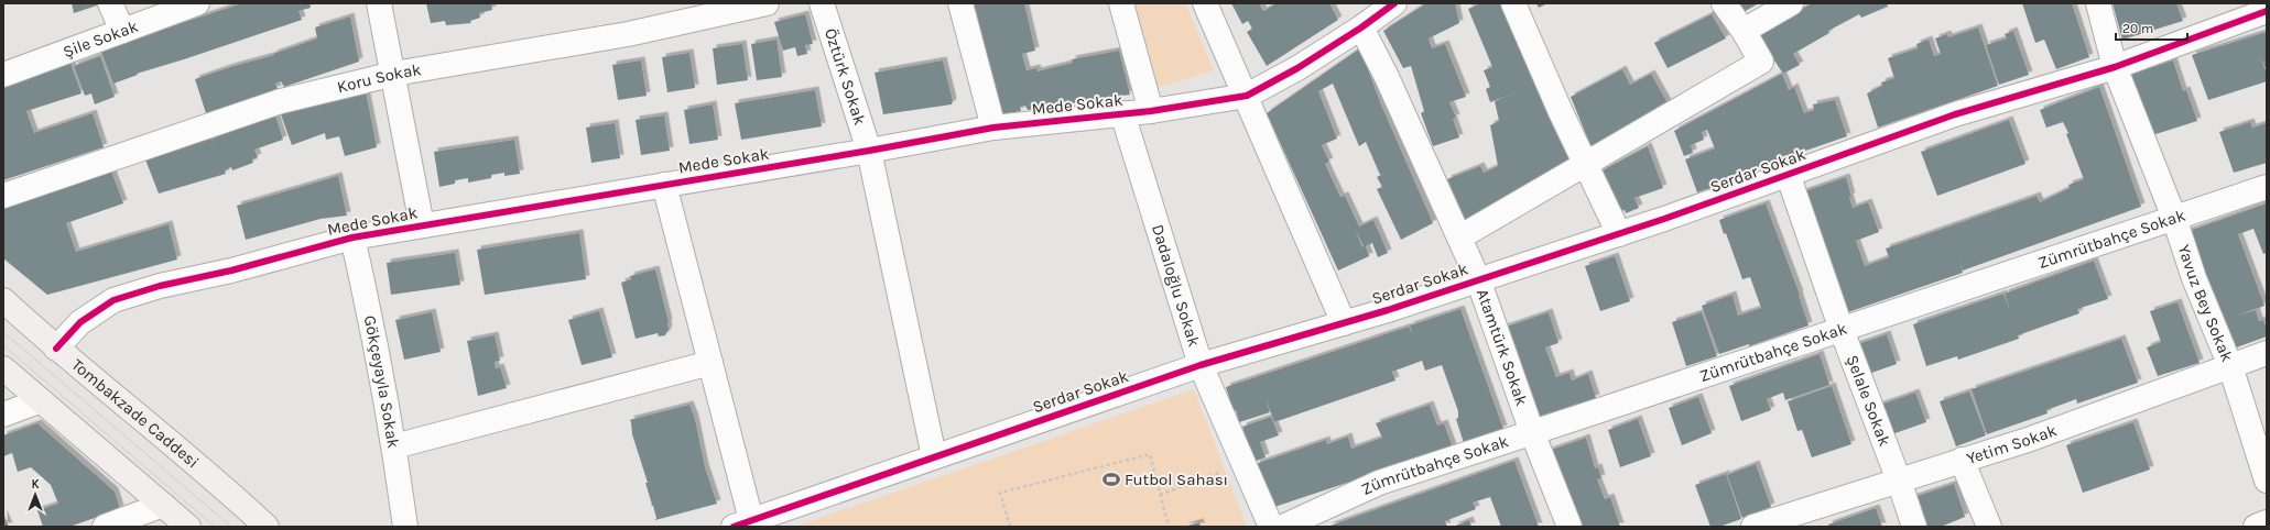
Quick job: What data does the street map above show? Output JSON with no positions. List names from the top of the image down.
{
  "streets": {
    "main road": ["Tombakzade Caddesi"],
    "street": [
      "Şile Sokak",
      "Öztürk Sokak",
      "Koru Sokak",
      "Mede Sokak",
      "Serdar Sokak",
      "Zümrütbahçe Sokak",
      "Dadaloğlu Sokak",
      "Yavuz Bey Sokak",
      "Atamtürk Sokak",
      "Gökçeyayla Sokak",
      "Şelale Sokak",
      "Yetim Sokak"
    ]
  },
  "crossings": [
    ["Öztürk Sokak", "Mede Sokak"],
    ["Öztürk Sokak", "Serdar Sokak"],
    ["Mede Sokak", "Dadaloğlu Sokak"],
    ["Mede Sokak", "Atamtürk Sokak"],
    ["Mede Sokak", "Gökçeyayla Sokak"],
    ["Mede Sokak", "Tombakzade Caddesi"],
    ["Serdar Sokak", "Dadaloğlu Sokak"],
    ["Serdar Sokak", "Yavuz Bey Sokak"],
    ["Serdar Sokak", "Atamtürk Sokak"],
    ["Serdar Sokak", "Şelale Sokak"],
    ["Zümrütbahçe Sokak", "Yavuz Bey Sokak"],
    ["Zümrütbahçe Sokak", "Atamtürk Sokak"],
    ["Zümrütbahçe Sokak", "Şelale Sokak"],
    ["Yavuz Bey Sokak", "Yetim Sokak"],
    ["Şelale Sokak", "Yetim Sokak"]
  ],
  "places": {
    "sports": ["Futbol Sahası"]
  },
  "scale_bar": "20 m",
  "north": "top"
}
